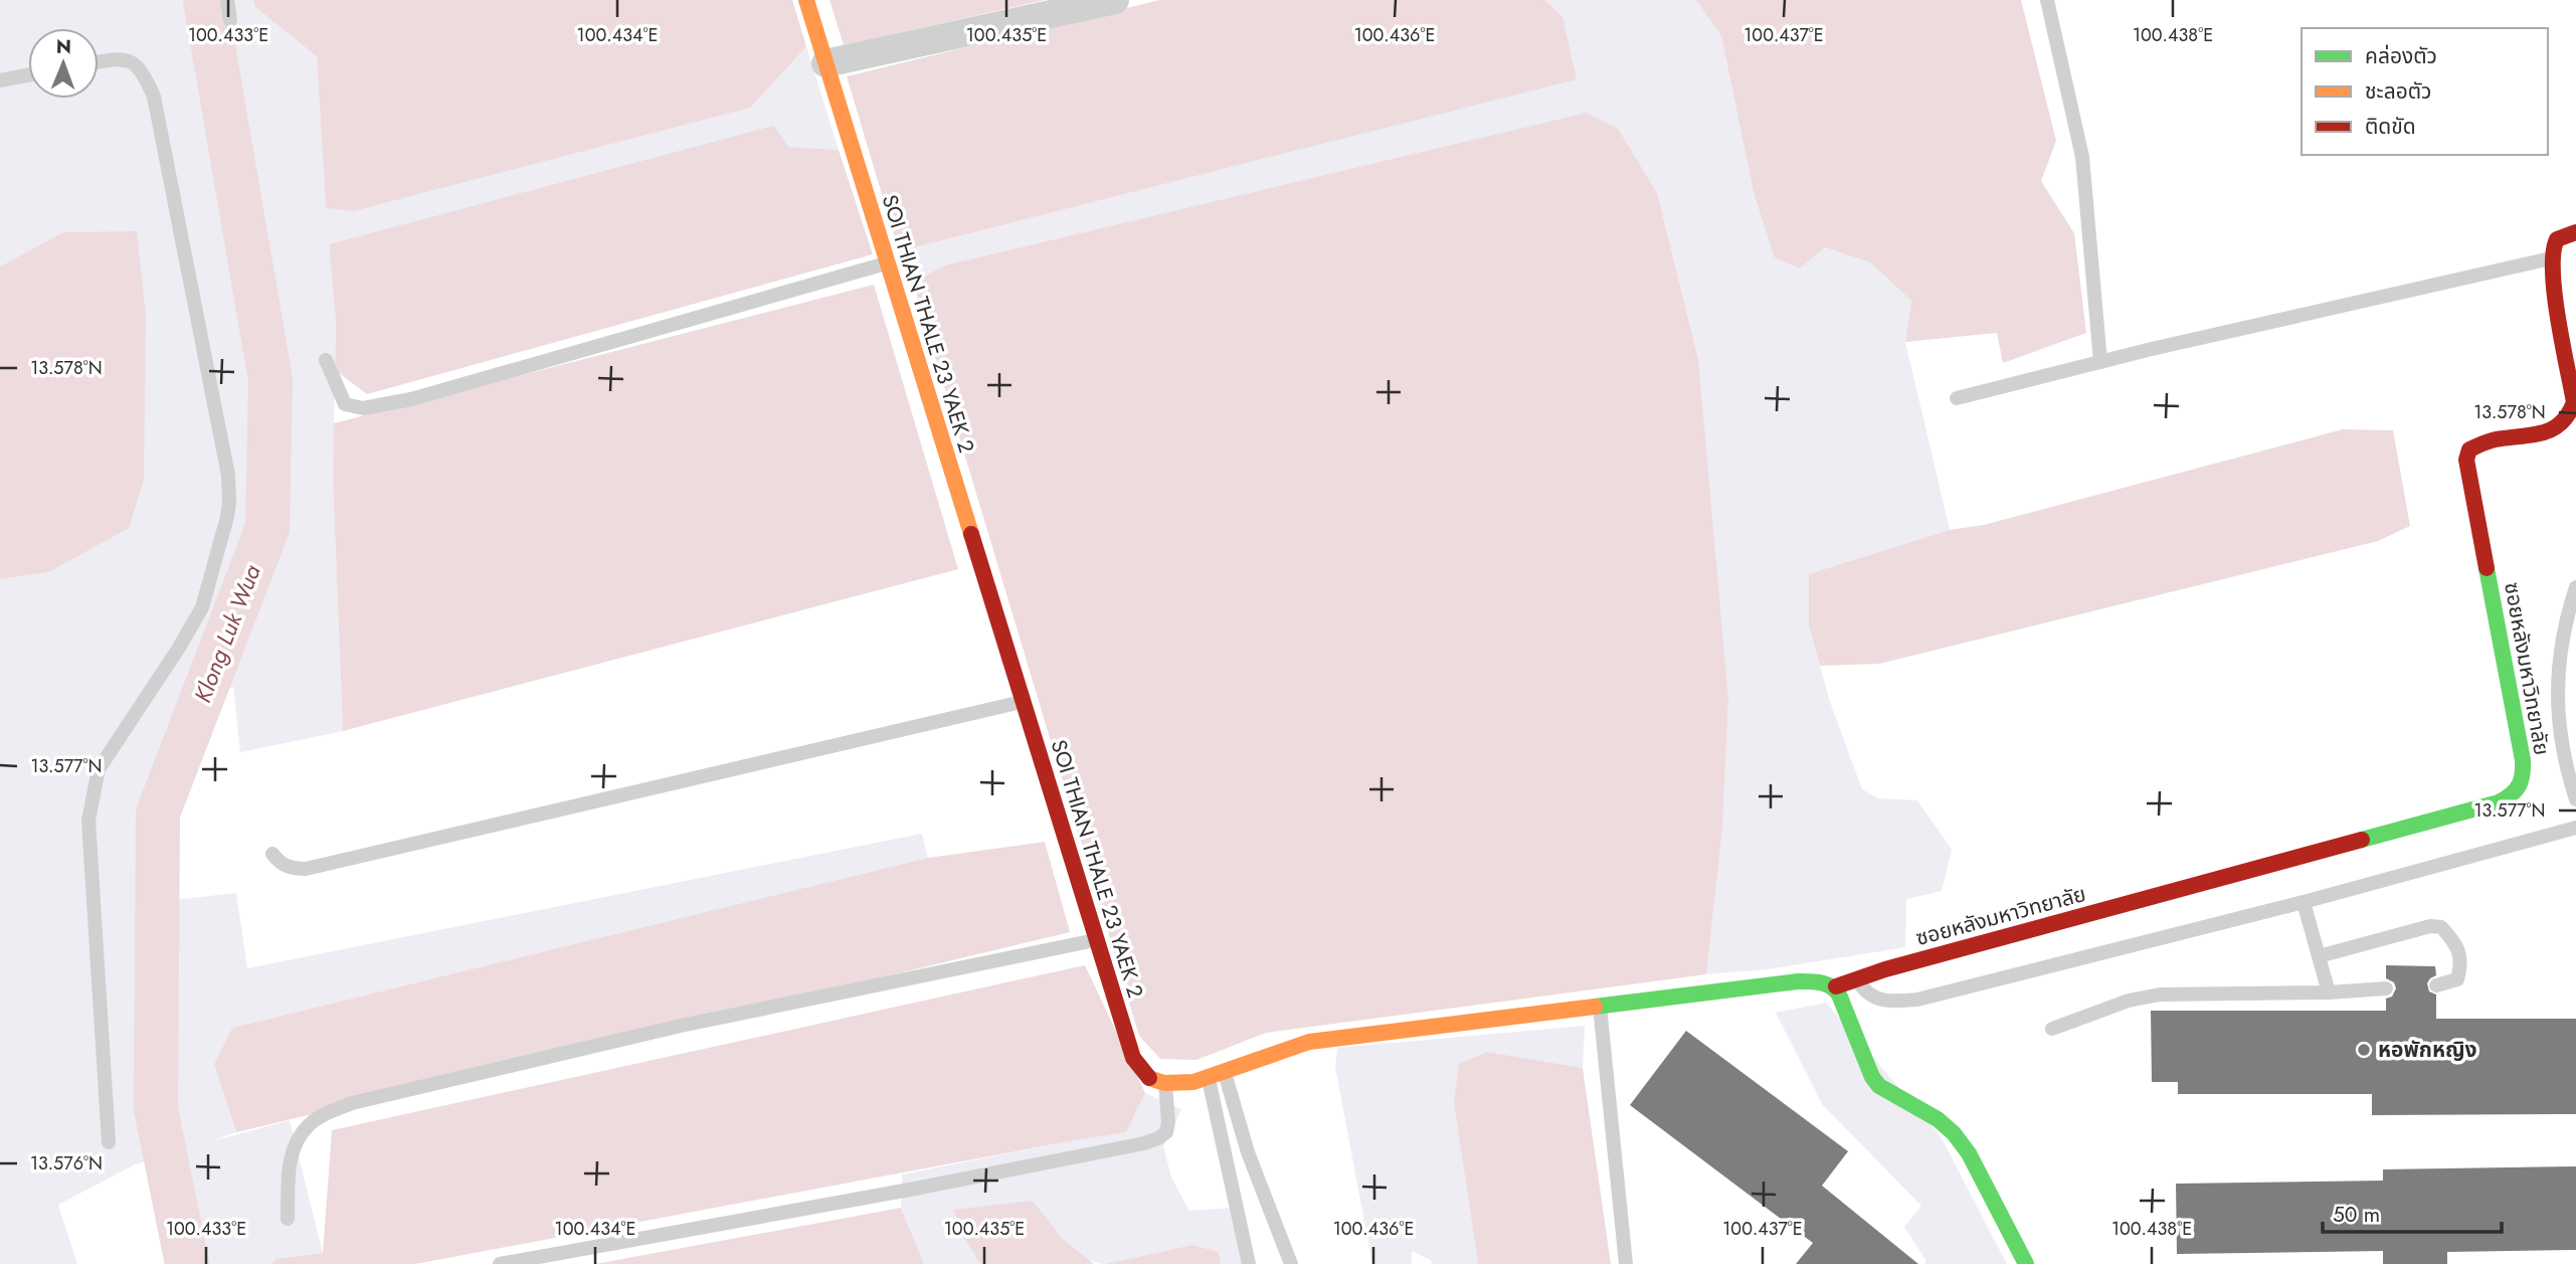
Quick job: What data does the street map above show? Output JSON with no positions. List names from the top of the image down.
{
  "streets": {
    "street": ["SOI THIAN THALE 23 YAEK 2", "ซอยหลังมหาวิทยาลัย"]
  },
  "water": ["Klong Luk Wua"],
  "places": ["หอพักหญิง"],
  "legend": ["คล่องตัว", "ชะลอตัว", "ติดขัด"],
  "scale_bar": "50 m",
  "north": "top",
  "coordinates": [
    "100.433°E",
    "100.434°E",
    "100.435°E",
    "100.436°E",
    "100.437°E",
    "100.438°E",
    "13.578°N",
    "13.577°N",
    "13.576°N"
  ]
}
